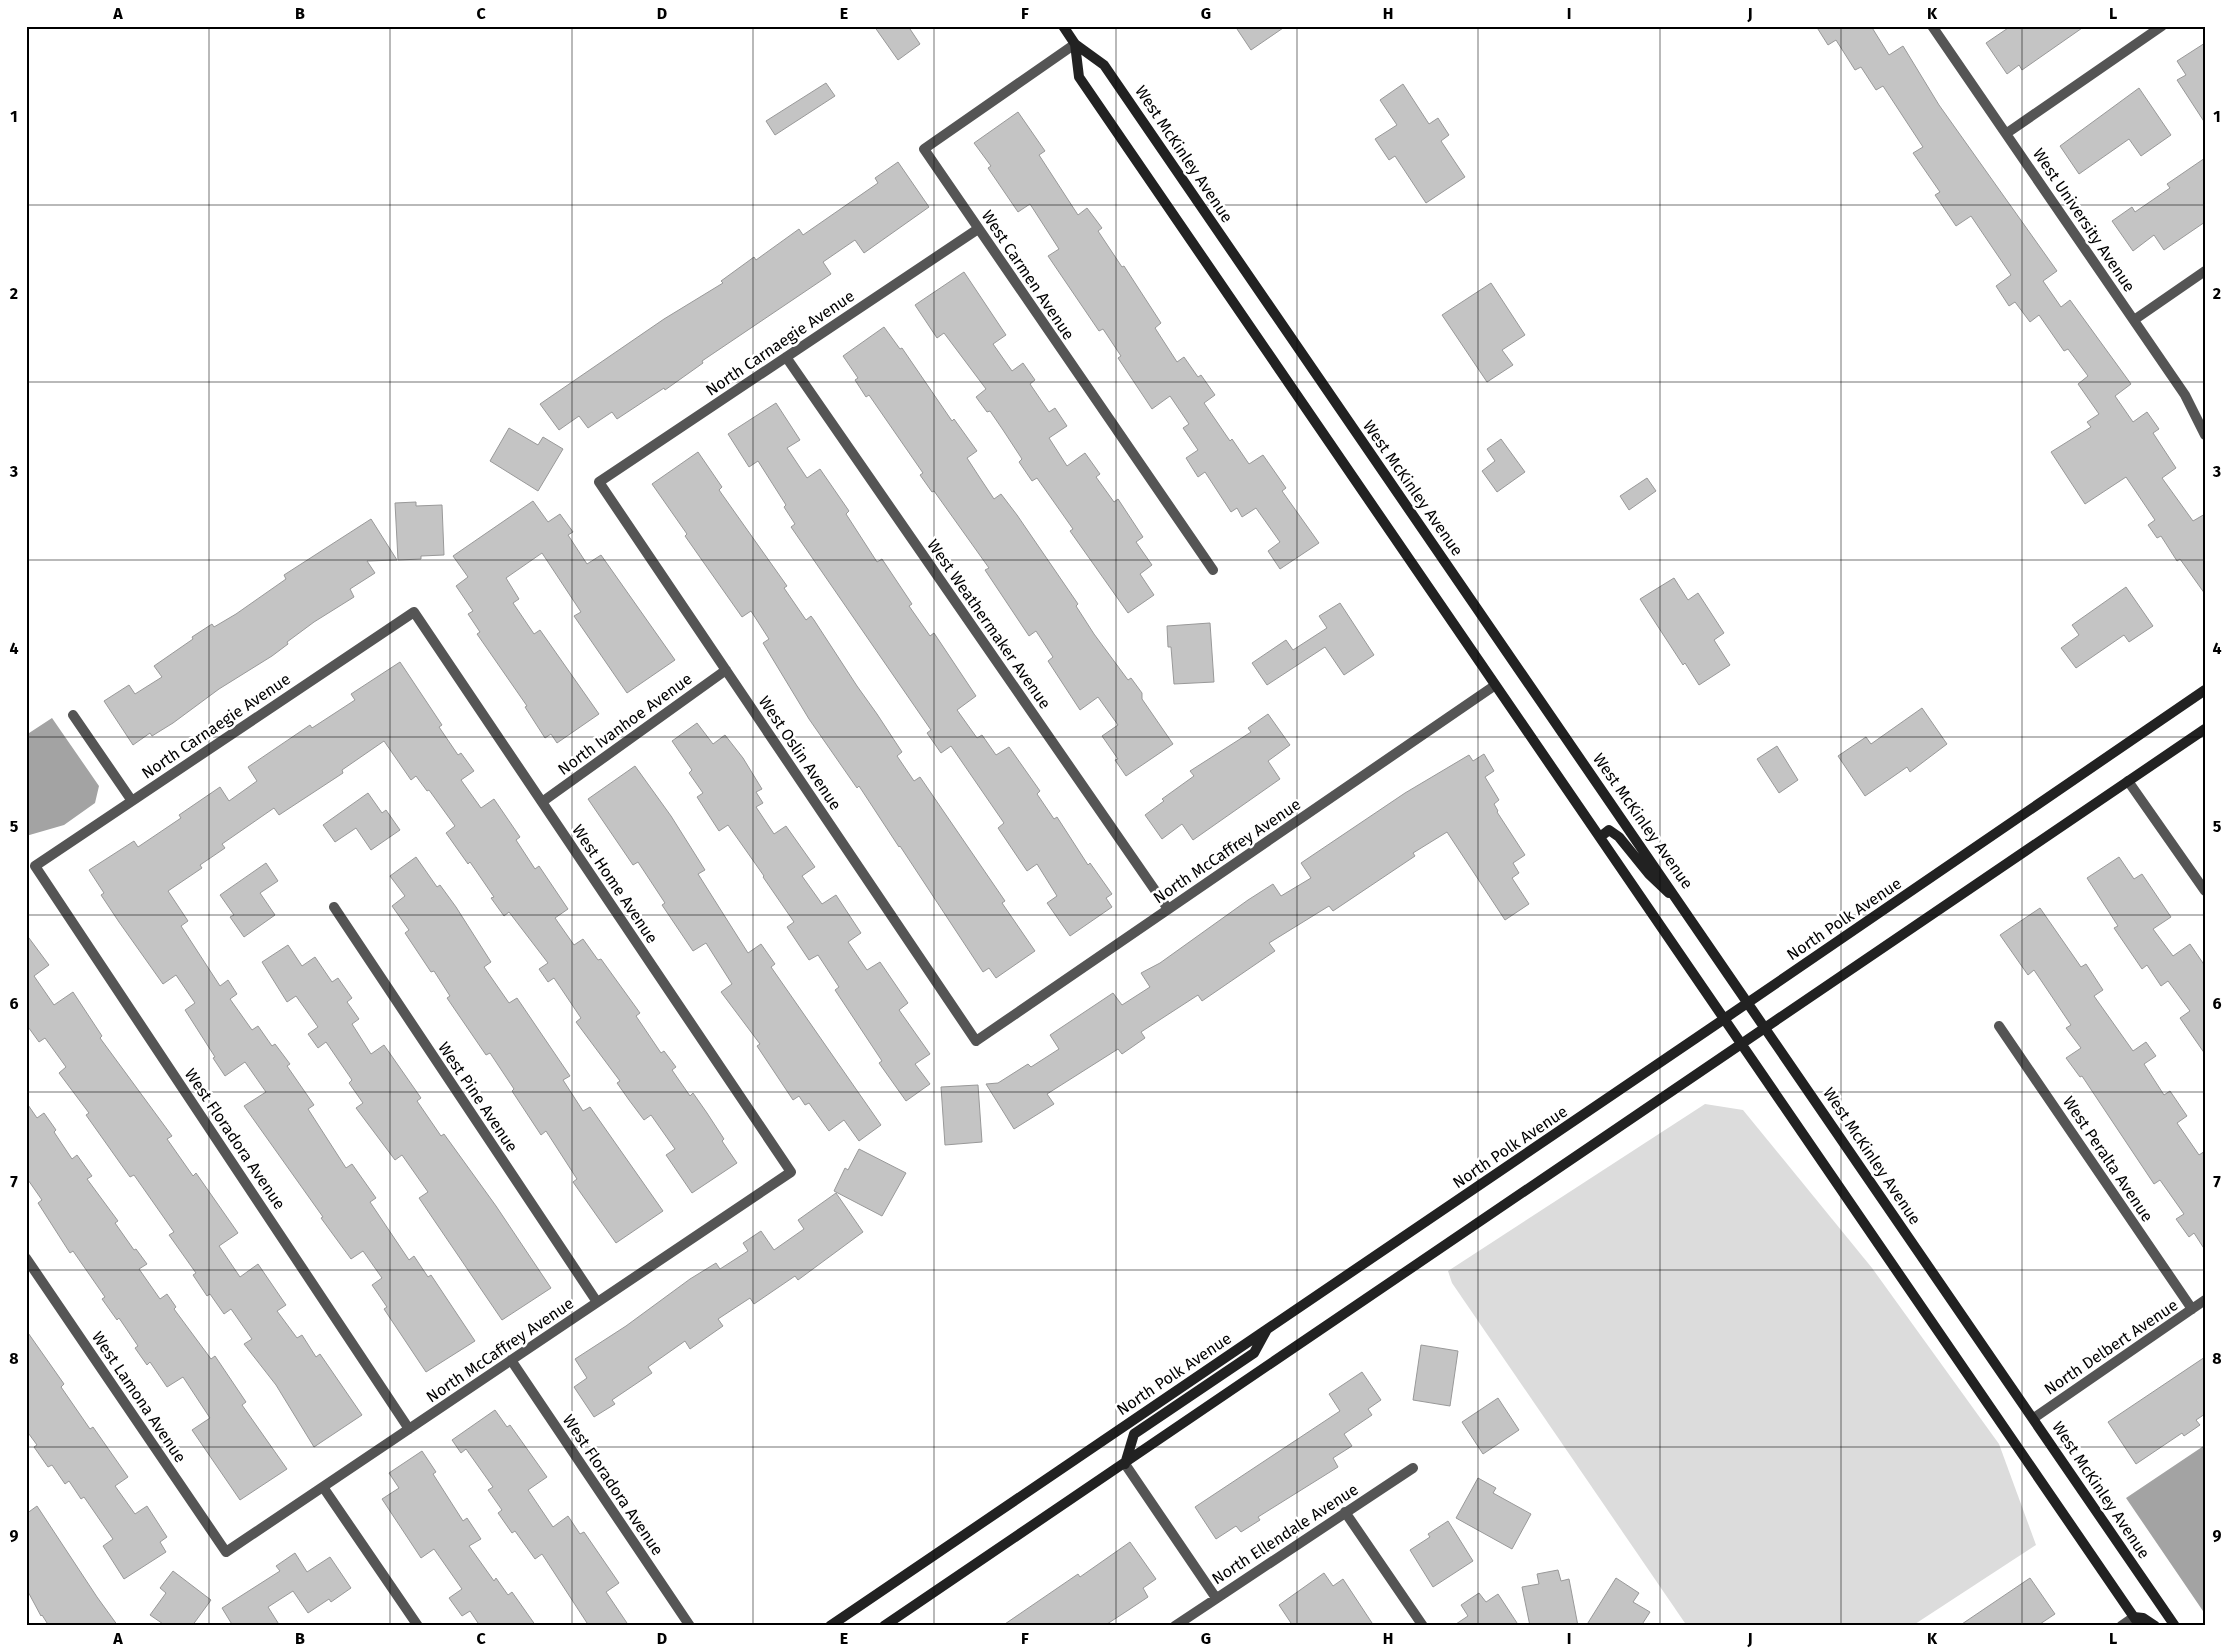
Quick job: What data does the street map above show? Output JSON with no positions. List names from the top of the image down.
{
  "streets": {
    "main road": ["West McKinley Avenue", "North Polk Avenue"],
    "street": [
      "West University Avenue",
      "West Carmen Avenue",
      "North Carnaegie Avenue",
      "West Weathermaker Avenue",
      "North Ivanhoe Avenue",
      "West Oslin Avenue",
      "North McCaffrey Avenue",
      "West Home Avenue",
      "West Pine Avenue",
      "West Floradora Avenue",
      "West Peralta Avenue",
      "North Delbert Avenue",
      "West Lamona Avenue",
      "North Ellendale Avenue"
    ]
  },
  "crossings": [
    ["West McKinley Avenue", "West Carmen Avenue"],
    ["West McKinley Avenue", "North McCaffrey Avenue"],
    ["West McKinley Avenue", "North Polk Avenue"],
    ["West McKinley Avenue", "North Delbert Avenue"],
    ["West Carmen Avenue", "North Carnaegie Avenue"],
    ["North Carnaegie Avenue", "West Weathermaker Avenue"],
    ["North Carnaegie Avenue", "West Oslin Avenue"],
    ["North Carnaegie Avenue", "West Home Avenue"],
    ["North Carnaegie Avenue", "West Floradora Avenue"],
    ["West Weathermaker Avenue", "North McCaffrey Avenue"],
    ["North Ivanhoe Avenue", "West Oslin Avenue"],
    ["North Ivanhoe Avenue", "West Home Avenue"],
    ["West Oslin Avenue", "North McCaffrey Avenue"],
    ["North McCaffrey Avenue", "West Home Avenue"],
    ["North McCaffrey Avenue", "West Pine Avenue"],
    ["North McCaffrey Avenue", "West Floradora Avenue"],
    ["North McCaffrey Avenue", "West Lamona Avenue"],
    ["West Peralta Avenue", "North Delbert Avenue"]
  ],
  "grid": {
    "columns": [
      "A",
      "B",
      "C",
      "D",
      "E",
      "F",
      "G",
      "H",
      "I",
      "J",
      "K",
      "L"
    ],
    "rows": [
      "1",
      "2",
      "3",
      "4",
      "5",
      "6",
      "7",
      "8",
      "9"
    ]
  }
}
